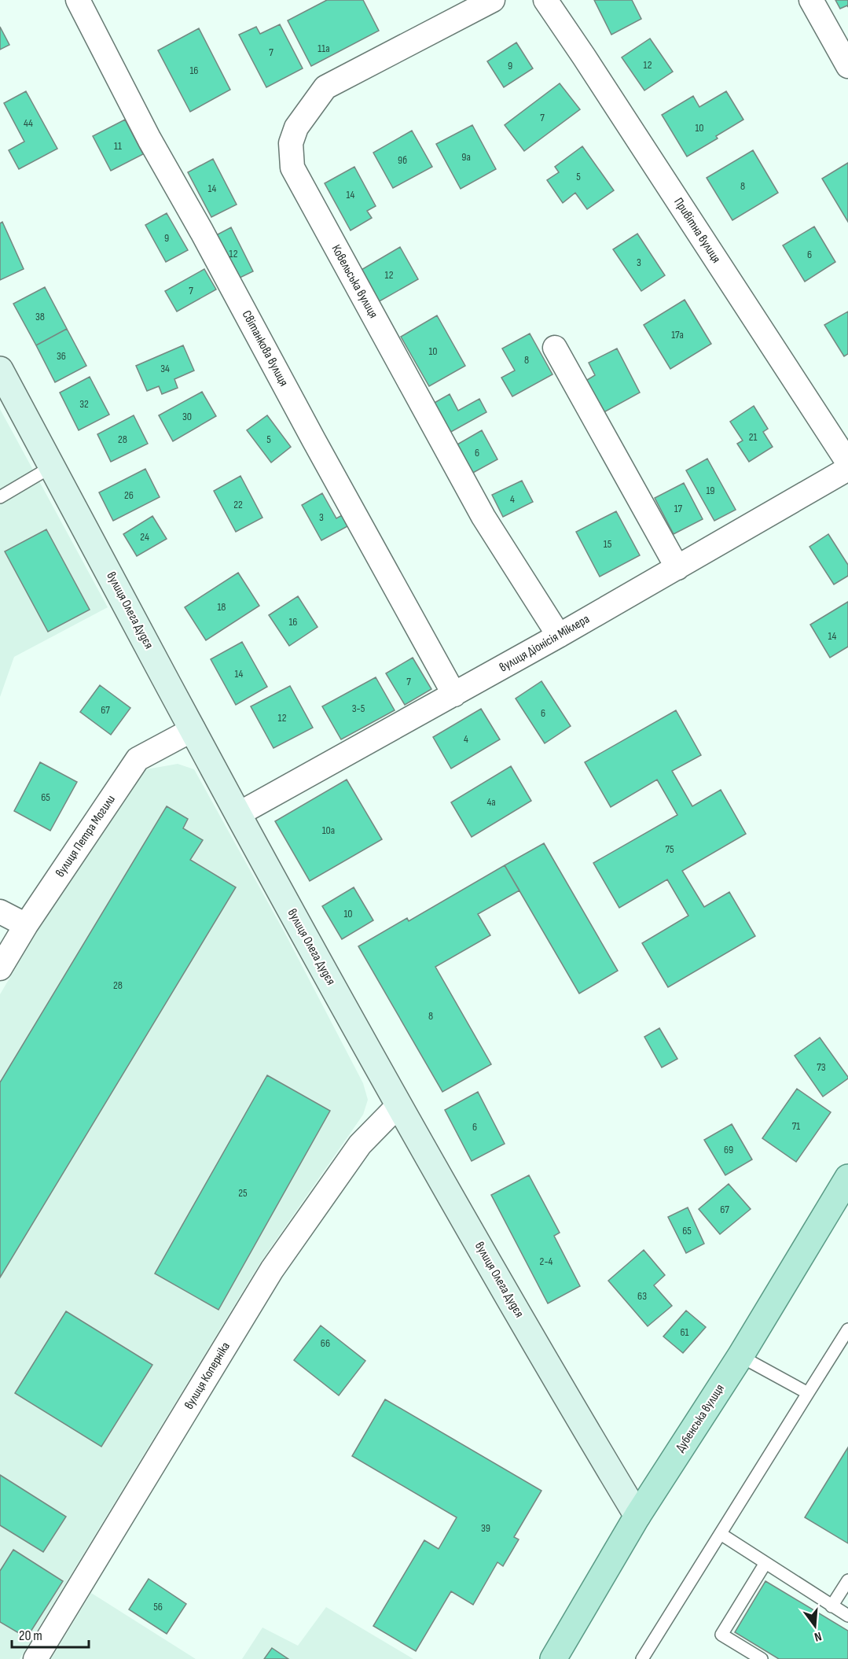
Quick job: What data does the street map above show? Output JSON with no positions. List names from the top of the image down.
{
  "streets": {
    "main road": ["вулиця Олега Дудєя", "Дубенська вулиця"],
    "street": [
      "Привітна вулиця",
      "Ковельська вулиця",
      "Світанкова вулиця",
      "вулиця Діонісія Міклера",
      "вулиця Петра Могили",
      "вулиця Коперніка"
    ]
  },
  "crossings": [
    ["Ковельська вулиця", "вулиця Діонісія Міклера"],
    ["Світанкова вулиця", "вулиця Діонісія Міклера"],
    ["вулиця Олега Дудєя", "вулиця Діонісія Міклера"],
    ["вулиця Олега Дудєя", "вулиця Петра Могили"],
    ["вулиця Олега Дудєя", "вулиця Коперніка"],
    ["вулиця Олега Дудєя", "Дубенська вулиця"]
  ],
  "house_numbers": [
    "11а",
    "7",
    "12",
    "9",
    "16",
    "7",
    "44",
    "10",
    "11",
    "9а",
    "9б",
    "5",
    "8",
    "14",
    "14",
    "9",
    "12",
    "6",
    "3",
    "12",
    "7",
    "38",
    "17а",
    "10",
    "36",
    "8",
    "34",
    "32",
    "30",
    "21",
    "28",
    "5",
    "6",
    "19",
    "26",
    "4",
    "22",
    "17",
    "3",
    "24",
    "15",
    "18",
    "16",
    "14",
    "14",
    "7",
    "3-5",
    "67",
    "6",
    "12",
    "4",
    "65",
    "4а",
    "10а",
    "75",
    "10",
    "28",
    "8",
    "73",
    "71",
    "6",
    "69",
    "25",
    "67",
    "65",
    "2-4",
    "63",
    "61",
    "66",
    "39",
    "56"
  ],
  "scale_bar": "20 m",
  "north": "bottom"
}
